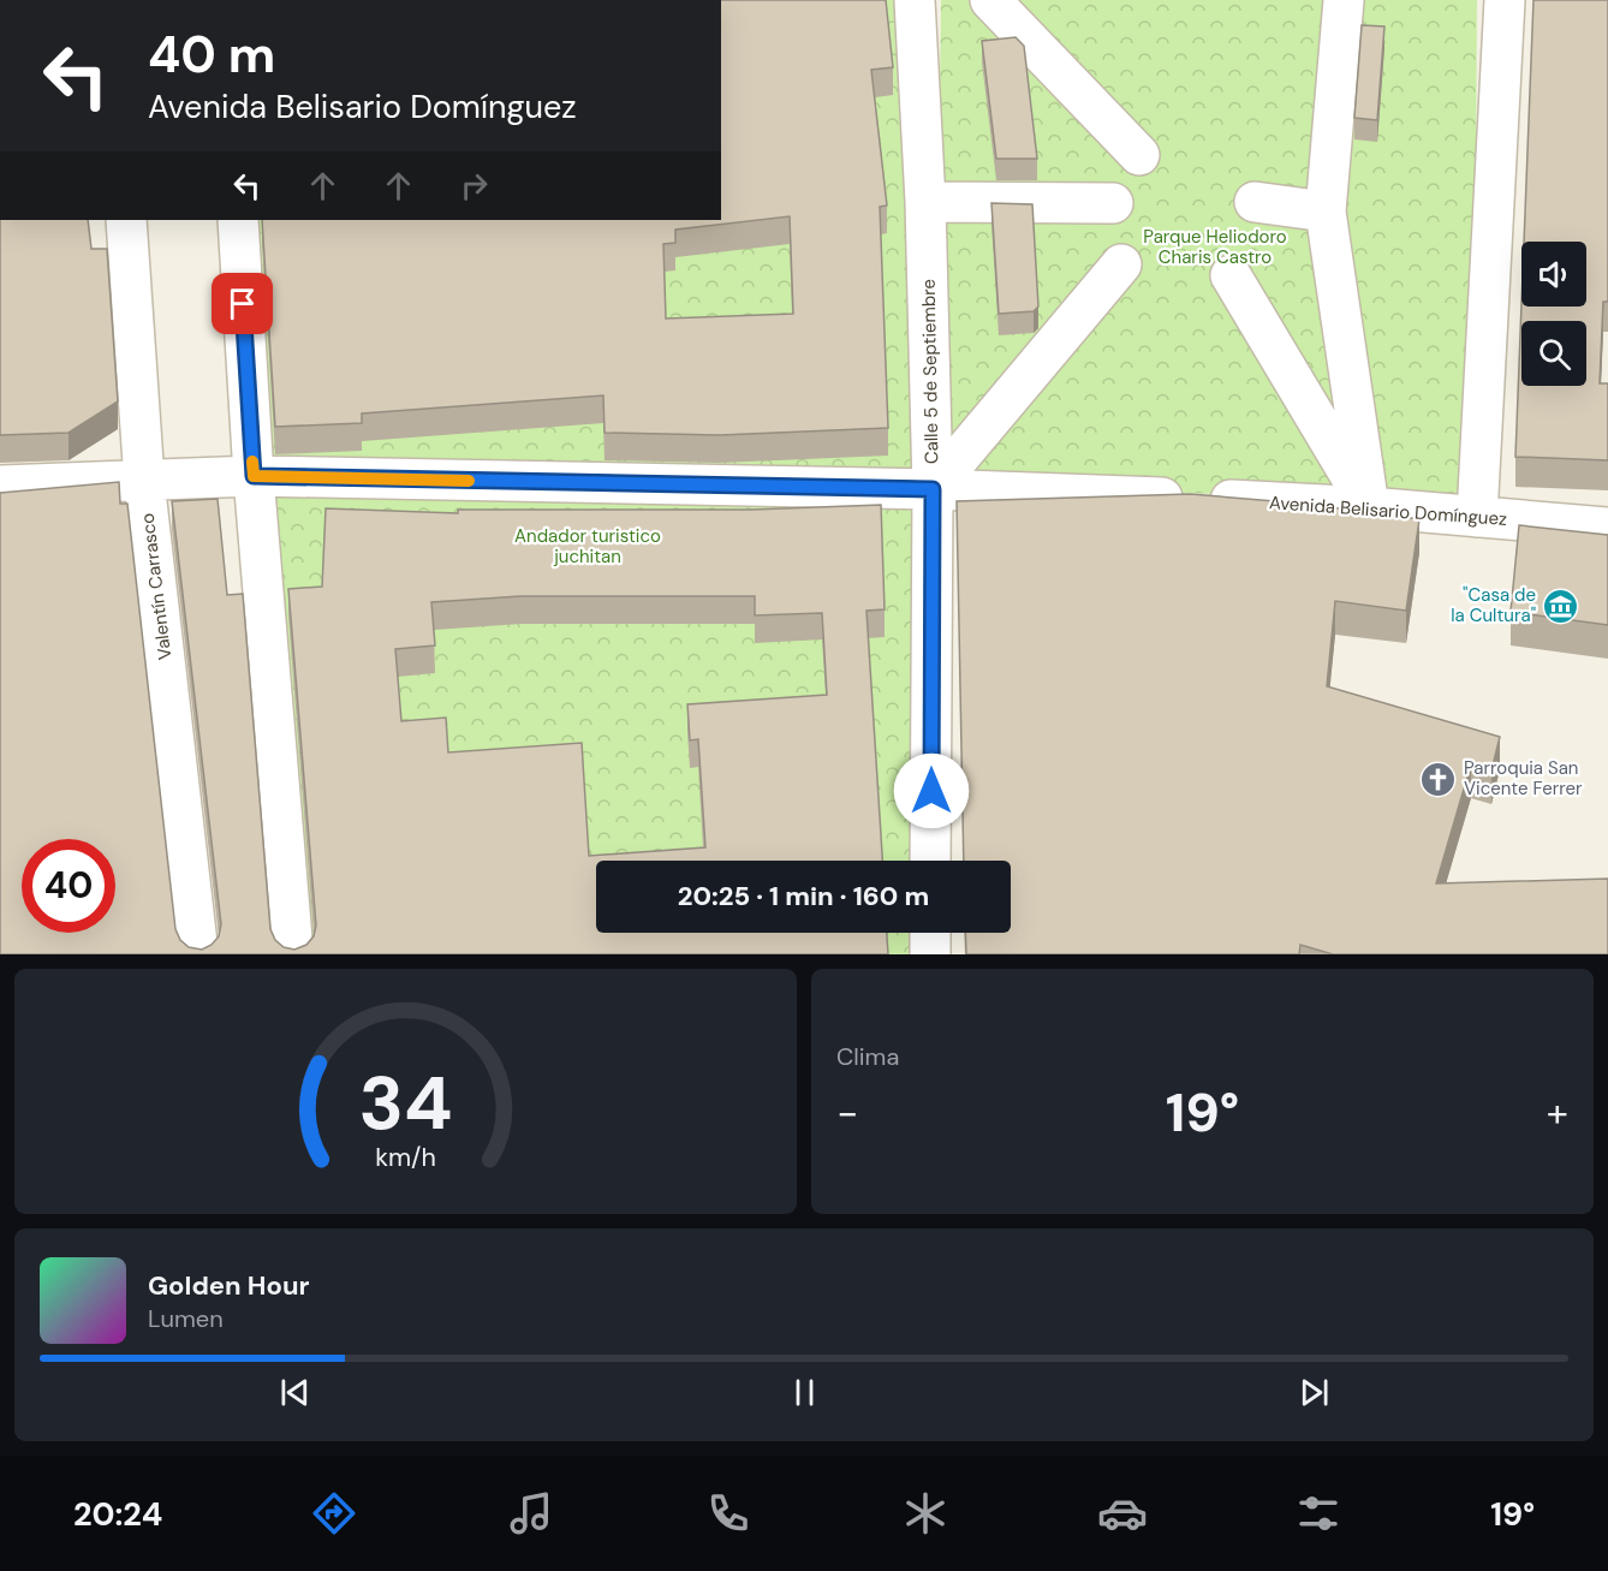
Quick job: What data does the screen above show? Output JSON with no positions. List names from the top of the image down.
{
  "streets": {
    "street": ["Calle 5 de Septiembre", "Avenida Belisario Domínguez", "Valentín Carrasco"]
  },
  "crossings": [
    ["Calle 5 de Septiembre", "Avenida Belisario Domínguez"],
    ["Avenida Belisario Domínguez", "Valentín Carrasco"]
  ],
  "parks": ["Parque Heliodoro Charis Castro", "Andador turistico juchitan"],
  "places": {
    "museum": ["\"Casa de la Cultura\""],
    "church": ["Parroquia San Vicente Ferrer"]
  },
  "page": {
    "turn": ["40 m", "Avenida Belisario Domínguez"],
    "limit": "40",
    "trip": "20:25 · 1 min · 160 m",
    "tile": "Clima",
    "heat": ["−", "19°", "+"],
    "song": ["Golden Hour", "Lumen"],
    "tabs": ["20:24", "19°"],
    "gauge": ["34", "km/h"]
  }
}
